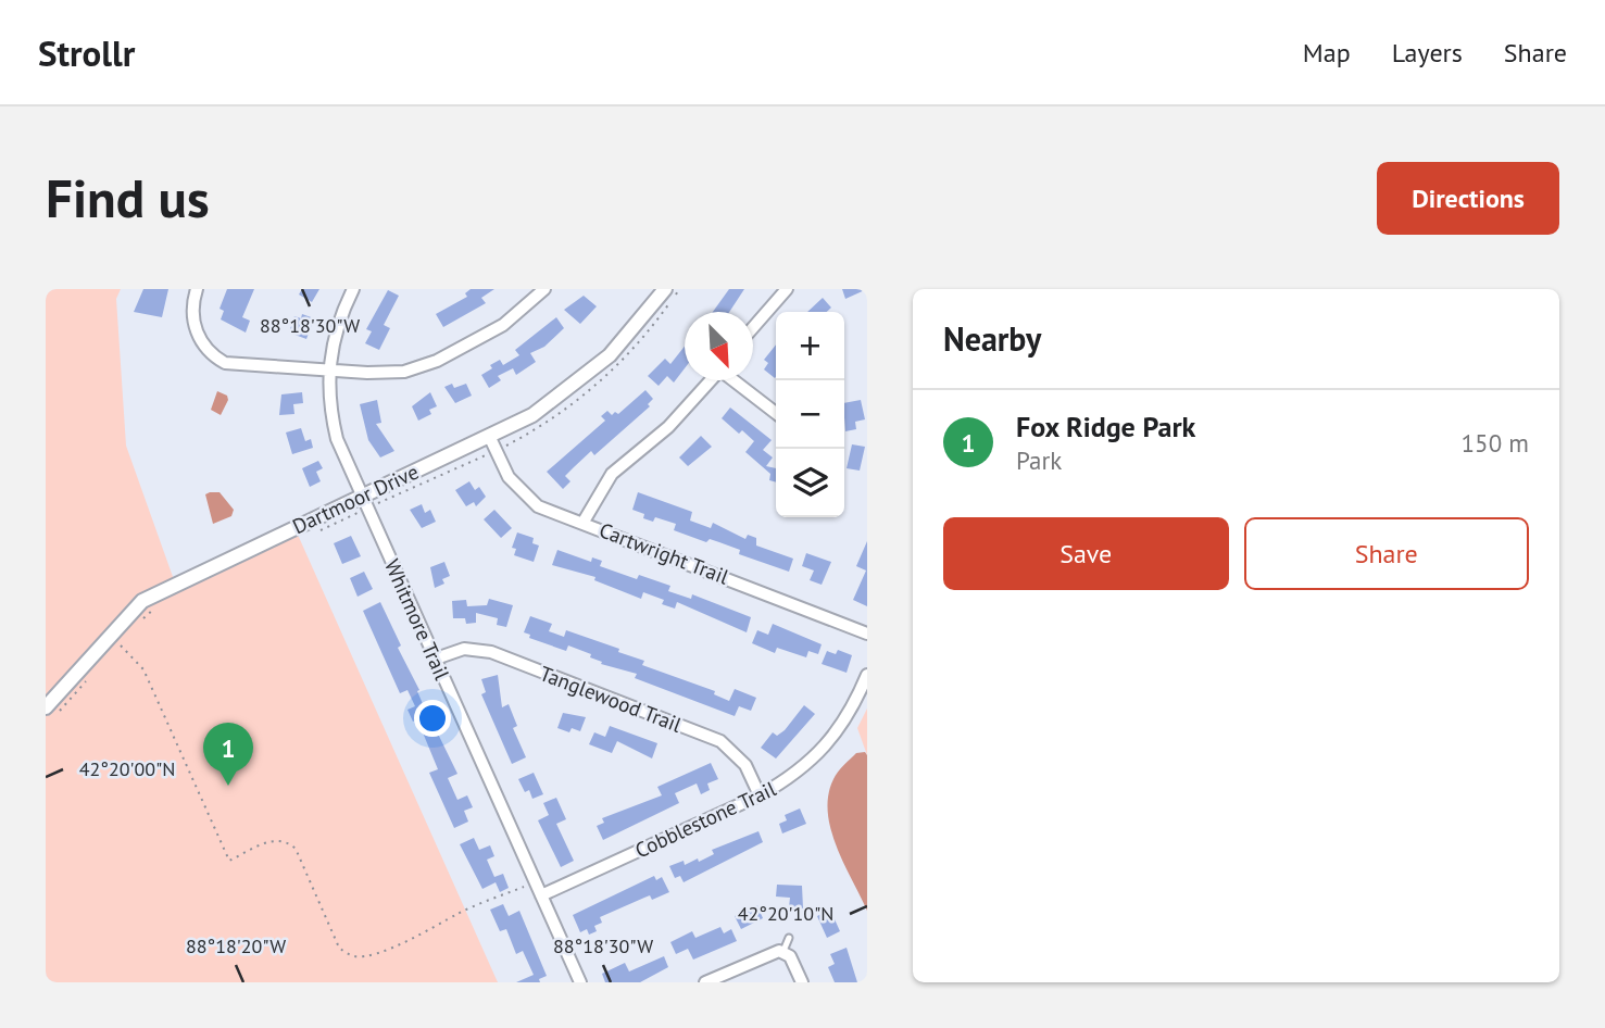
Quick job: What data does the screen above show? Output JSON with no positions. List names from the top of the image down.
{
  "streets": {
    "street": [
      "Dartmoor Drive",
      "Cartwright Trail",
      "Whitmore Trail",
      "Tanglewood Trail",
      "Cobblestone Trail"
    ]
  },
  "crossings": [
    ["Dartmoor Drive", "Cartwright Trail"],
    ["Dartmoor Drive", "Whitmore Trail"],
    ["Whitmore Trail", "Tanglewood Trail"],
    ["Whitmore Trail", "Cobblestone Trail"],
    ["Tanglewood Trail", "Cobblestone Trail"]
  ],
  "north": "bottom right",
  "page": {
    "header": "Strollr",
    "nav": ["Map", "Layers", "Share"],
    "buttons": [
      "Directions",
      ["Save", "Share"]
    ],
    "title": "Find us",
    "heading": "Nearby",
    "map_buttons": ["+", "−"],
    "list": [
      {
        "mark": "1",
        "name": "Fox Ridge Park",
        "note": "Park",
        "value": "150 m"
      }
    ],
    "pins": "1"
  },
  "coordinates": [
    "88°18'30\"W",
    "42°20'00\"N",
    "42°20'10\"N",
    "88°18'20\"W"
  ]
}
